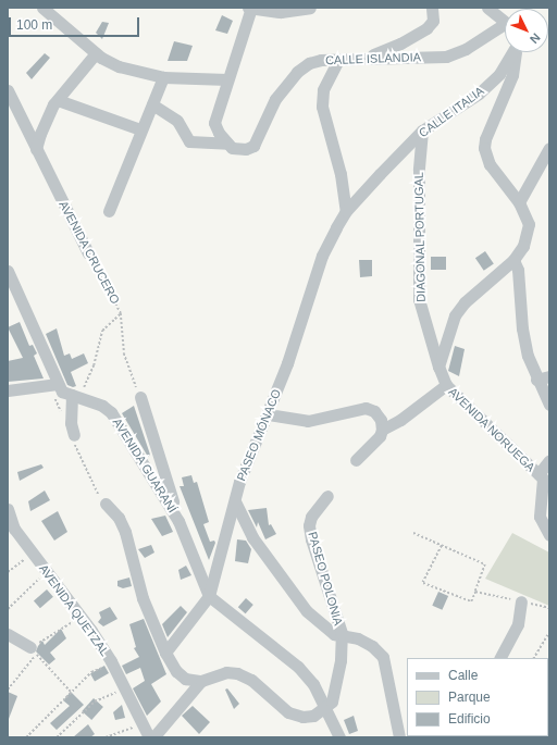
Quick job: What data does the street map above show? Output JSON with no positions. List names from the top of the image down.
{
  "streets": {
    "street": [
      "CALLE ISLANDIA",
      "CALLE ITALIA",
      "DIAGONAL PORTUGAL",
      "AVENIDA CRUCERO",
      "AVENIDA NORUEGA",
      "PASEO MÓNACO",
      "AVENIDA GUARANÍ",
      "PASEO POLONIA",
      "AVENIDA QUETZAL"
    ]
  },
  "crossings": [
    ["CALLE ITALIA", "DIAGONAL PORTUGAL"],
    ["CALLE ITALIA", "PASEO MÓNACO"],
    ["PASEO MÓNACO", "AVENIDA GUARANÍ"]
  ],
  "legend": ["Calle", "Parque", "Edificio"],
  "scale_bar": "100 m",
  "north": "bottom right"
}
